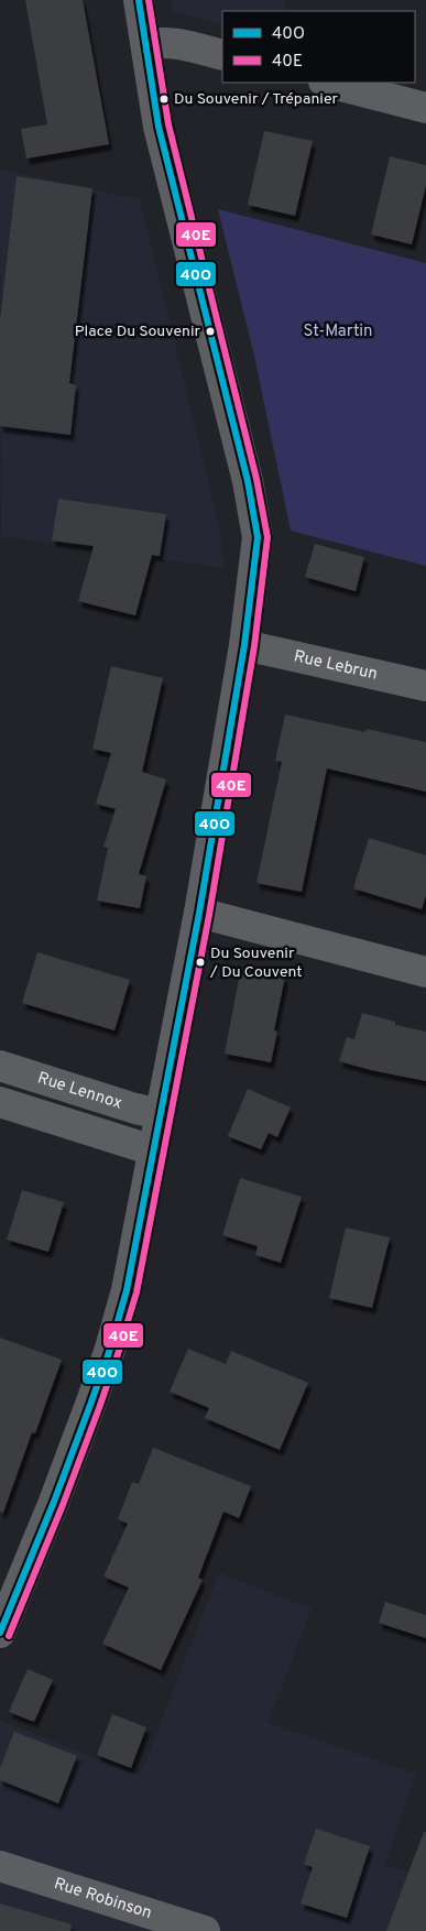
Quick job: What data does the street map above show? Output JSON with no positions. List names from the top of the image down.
{
  "streets": {
    "street": ["Rue Lebrun", "Rue Lennox", "Rue Robinson"]
  },
  "parks": ["St-Martin"],
  "places": ["Du Souvenir / Trépanier", "Place Du Souvenir", "Du Souvenir / Du Couvent"],
  "lines": ["transit line 40O", "transit line 40E"],
  "legend": ["40O", "40E"]
}
